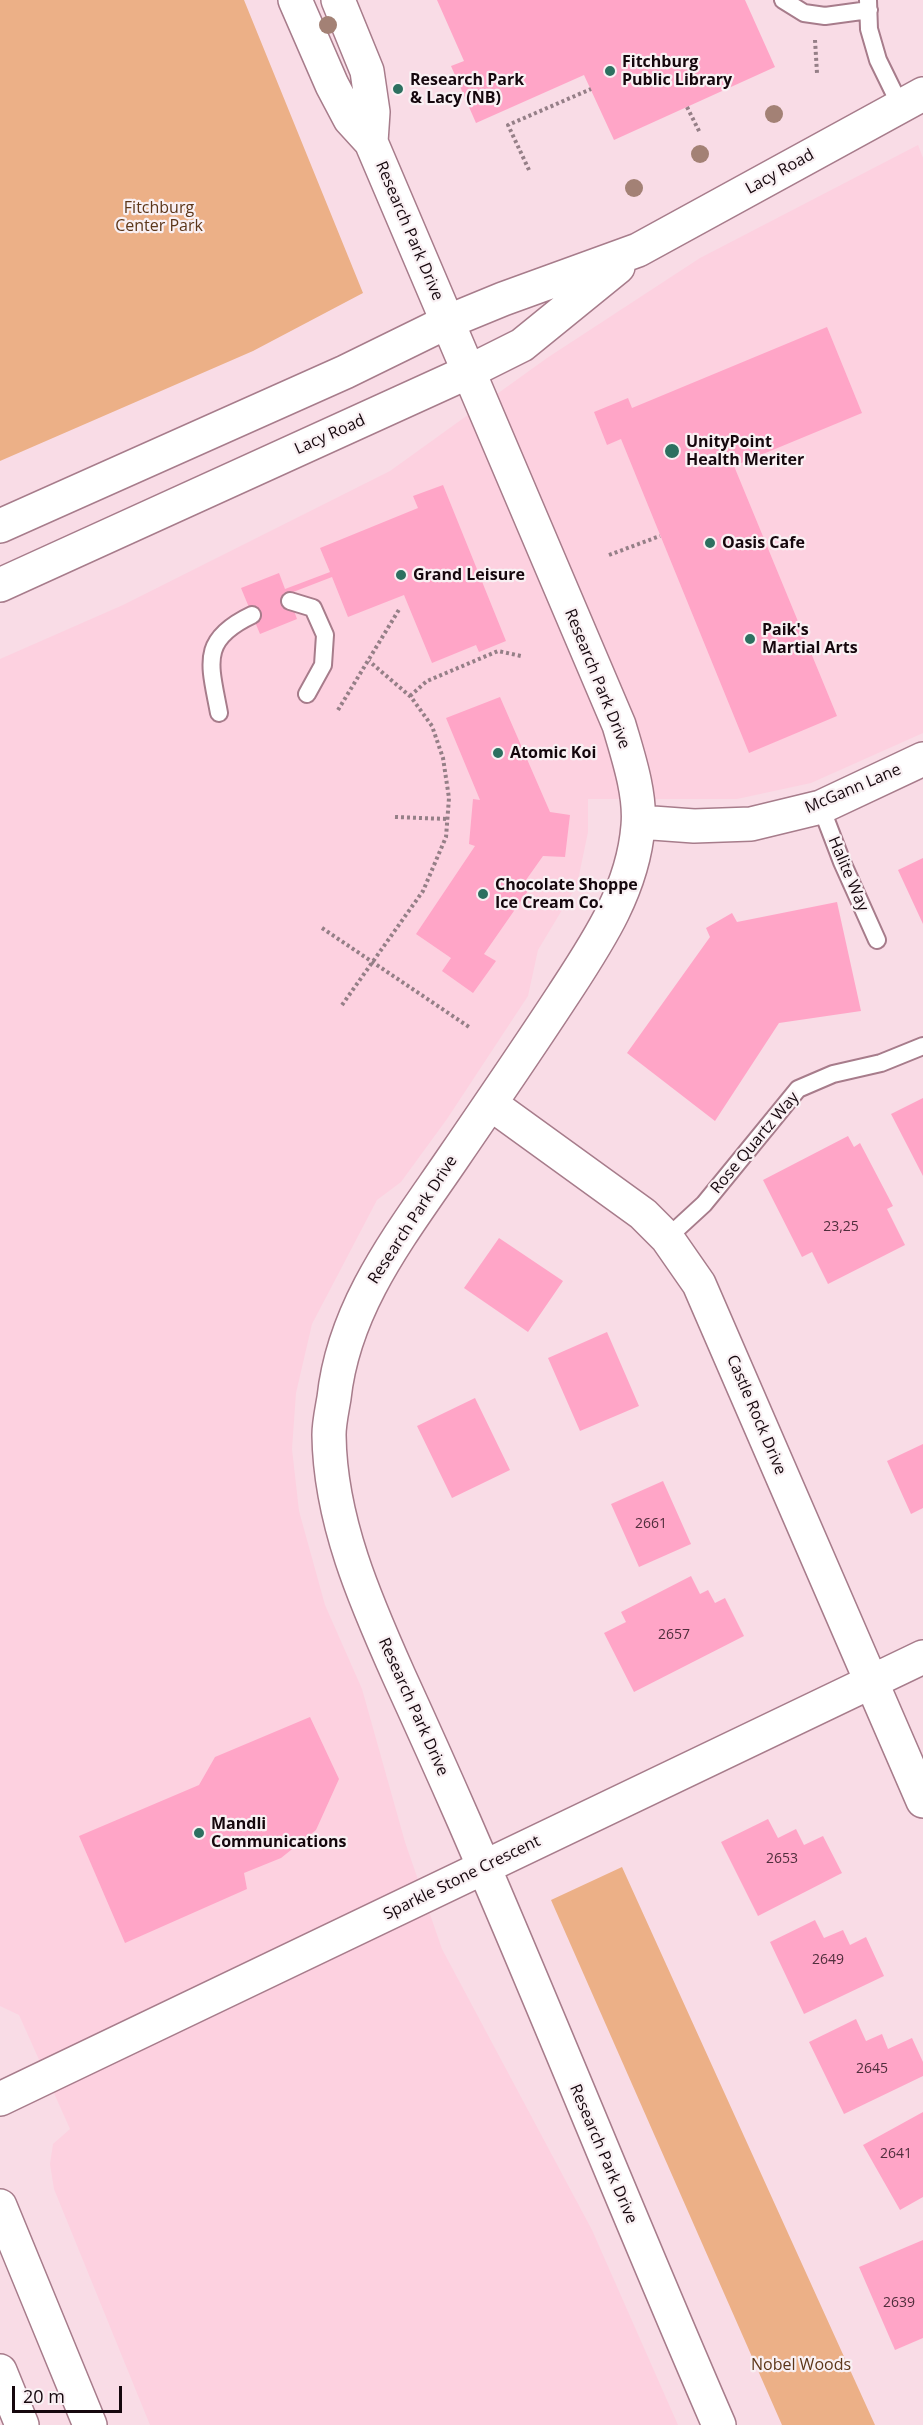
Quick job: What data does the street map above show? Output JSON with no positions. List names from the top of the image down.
{
  "streets": {
    "street": [
      "Lacy Road",
      "Research Park Drive",
      "McGann Lane",
      "Castle Rock Drive",
      "Sparkle Stone Crescent"
    ],
    "lane": ["Halite Way", "Rose Quartz Way"]
  },
  "crossings": [
    ["Lacy Road", "Research Park Drive"],
    ["Research Park Drive", "McGann Lane"],
    ["Research Park Drive", "Castle Rock Drive"],
    ["Research Park Drive", "Sparkle Stone Crescent"],
    ["McGann Lane", "Halite Way"],
    ["Rose Quartz Way", "Castle Rock Drive"],
    ["Castle Rock Drive", "Sparkle Stone Crescent"]
  ],
  "parks": ["Fitchburg Center Park", "Nobel Woods"],
  "places": [
    "Fitchburg Public Library",
    "Research Park & Lacy (NB)",
    "UnityPoint Health Meriter",
    "Oasis Cafe",
    "Grand Leisure",
    "Paik's Martial Arts",
    "Atomic Koi",
    "Chocolate Shoppe Ice Cream Co.",
    "Mandli Communications"
  ],
  "house_numbers": [
    "23,25",
    "2661",
    "2657",
    "2653",
    "2649",
    "2645",
    "2641",
    "2639"
  ],
  "scale_bar": "20 m"
}
